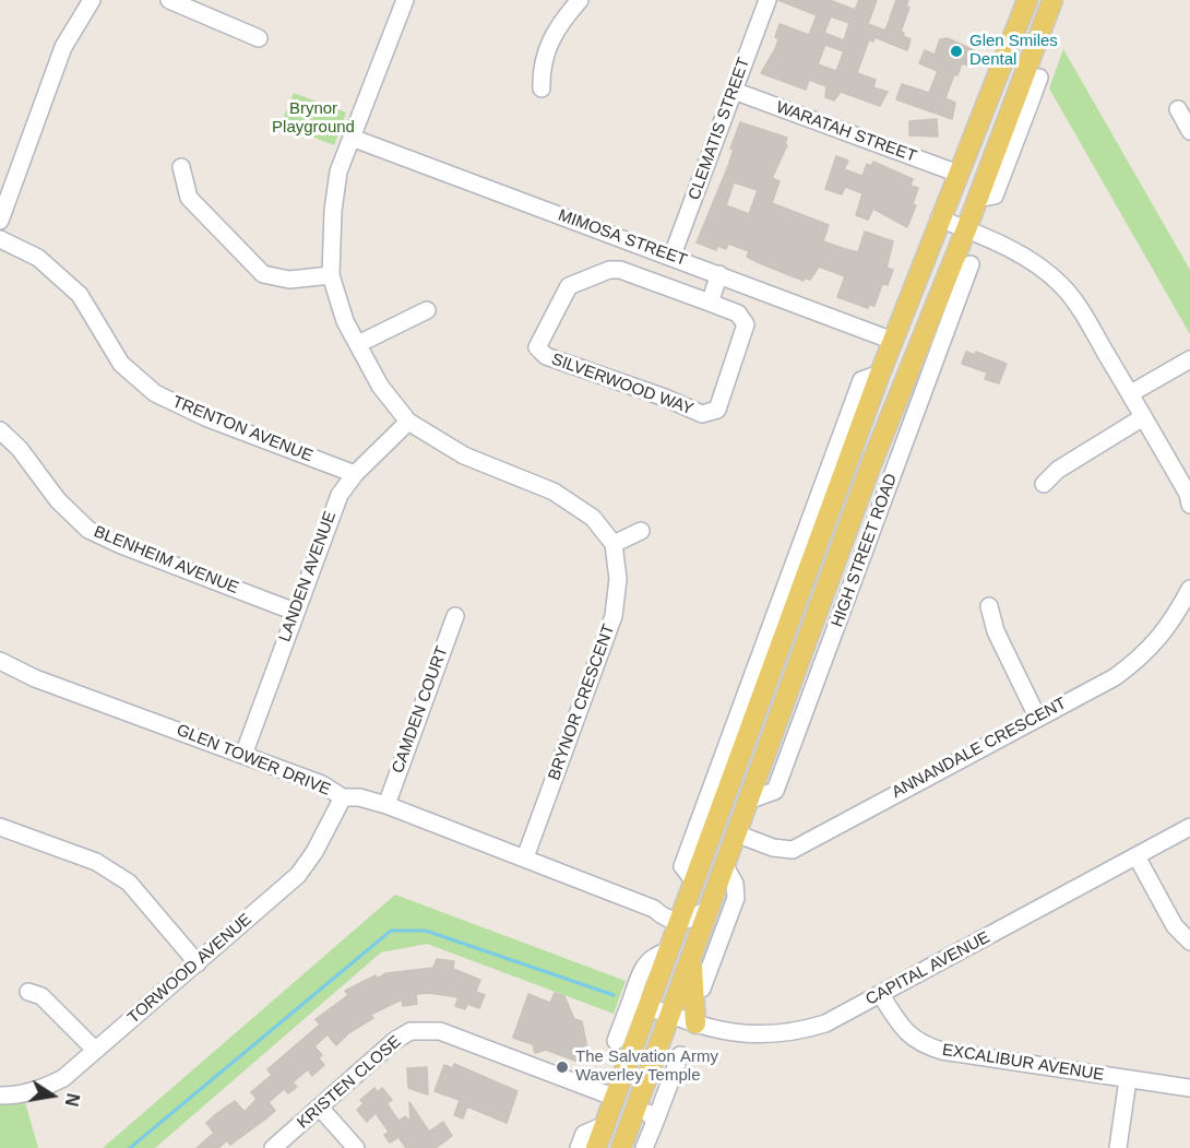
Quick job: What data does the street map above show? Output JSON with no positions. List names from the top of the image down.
{
  "streets": {
    "main road": ["HIGH STREET ROAD"],
    "street": [
      "CLEMATIS STREET",
      "WARATAH STREET",
      "MIMOSA STREET",
      "SILVERWOOD WAY",
      "TRENTON AVENUE",
      "BLENHEIM AVENUE",
      "LANDEN AVENUE",
      "BRYNOR CRESCENT",
      "CAMDEN COURT",
      "ANNANDALE CRESCENT",
      "GLEN TOWER DRIVE",
      "TORWOOD AVENUE",
      "CAPITAL AVENUE",
      "EXCALIBUR AVENUE",
      "KRISTEN CLOSE"
    ]
  },
  "crossings": [
    ["CLEMATIS STREET", "WARATAH STREET"],
    ["CLEMATIS STREET", "MIMOSA STREET"],
    ["MIMOSA STREET", "BRYNOR CRESCENT"],
    ["TRENTON AVENUE", "LANDEN AVENUE"],
    ["HIGH STREET ROAD", "ANNANDALE CRESCENT"],
    ["HIGH STREET ROAD", "CAPITAL AVENUE"],
    ["BLENHEIM AVENUE", "LANDEN AVENUE"],
    ["LANDEN AVENUE", "BRYNOR CRESCENT"],
    ["LANDEN AVENUE", "GLEN TOWER DRIVE"],
    ["BRYNOR CRESCENT", "GLEN TOWER DRIVE"],
    ["CAMDEN COURT", "GLEN TOWER DRIVE"],
    ["GLEN TOWER DRIVE", "TORWOOD AVENUE"],
    ["CAPITAL AVENUE", "EXCALIBUR AVENUE"]
  ],
  "parks": ["Brynor Playground"],
  "places": ["Glen Smiles Dental", "The Salvation Army Waverley Temple"],
  "north": "right"
}
